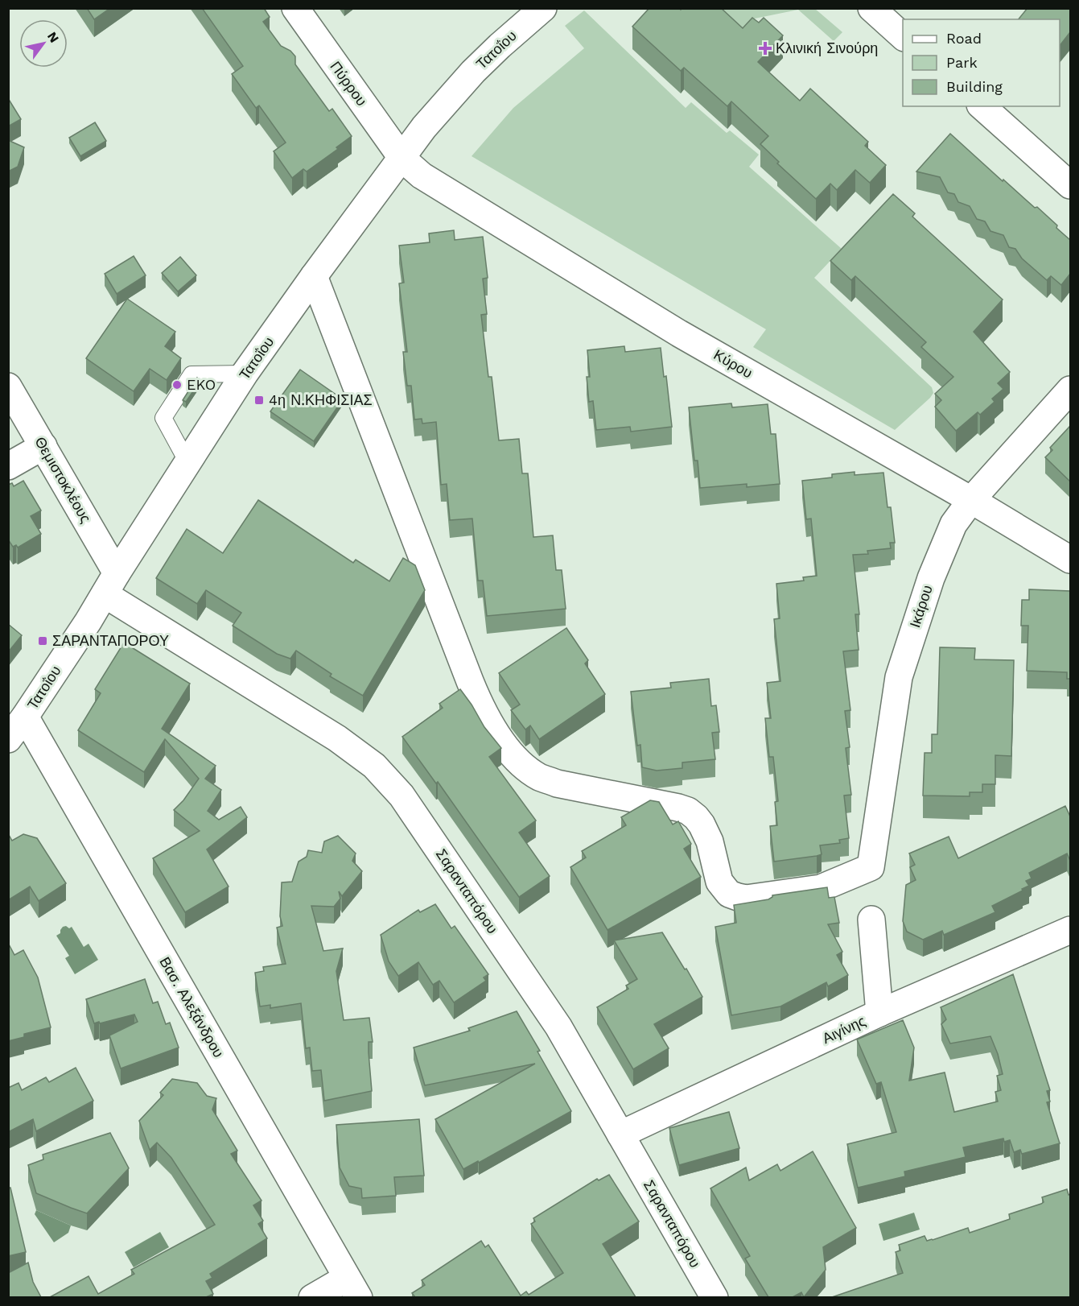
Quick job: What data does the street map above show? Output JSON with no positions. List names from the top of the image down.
{
  "streets": {
    "street": [
      "Τατοΐου",
      "Πύρρου",
      "Κύρου",
      "Θεμιστοκλέους",
      "Ικάρου",
      "Σαρανταπόρου",
      "Βασ. Αλεξάνδρου",
      "Αιγίνης"
    ]
  },
  "crossings": [
    ["Τατοΐου", "Πύρρου"],
    ["Τατοΐου", "Κύρου"],
    ["Τατοΐου", "Θεμιστοκλέους"],
    ["Τατοΐου", "Ικάρου"],
    ["Τατοΐου", "Σαρανταπόρου"],
    ["Τατοΐου", "Βασ. Αλεξάνδρου"],
    ["Πύρρου", "Κύρου"],
    ["Κύρου", "Ικάρου"],
    ["Θεμιστοκλέους", "Σαρανταπόρου"],
    ["Σαρανταπόρου", "Αιγίνης"]
  ],
  "places": {
    "health": ["Κλινική Σινούρη"],
    "other": ["EKO"],
    "transit": ["4η Ν.ΚΗΦΙΣΙΑΣ", "ΣΑΡΑΝΤΑΠΟΡΟΥ"]
  },
  "legend": ["Road", "Park", "Building"],
  "north": "top right"
}
